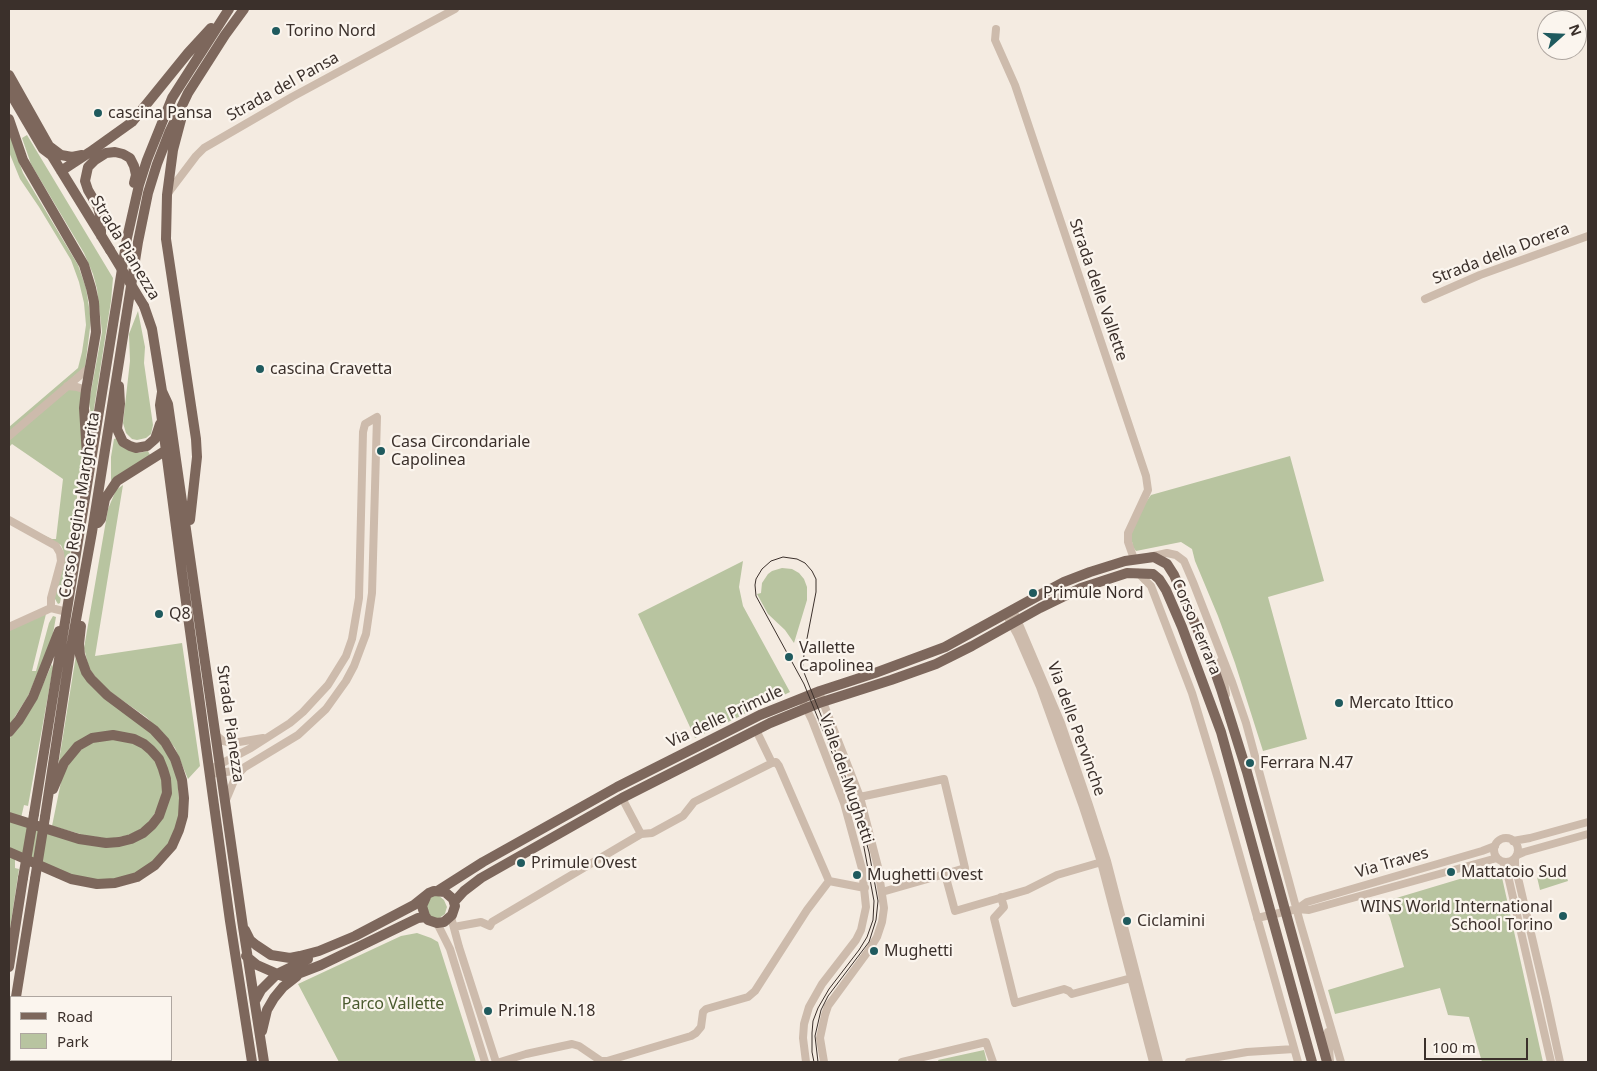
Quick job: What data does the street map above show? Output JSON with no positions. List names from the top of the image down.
{
  "streets": {
    "main road": [
      "Strada Pianezza",
      "Corso Regina Margherita",
      "Corso Ferrara",
      "Via delle Primule"
    ],
    "street": [
      "Strada del Pansa",
      "Strada della Dorera",
      "Strada delle Vallette",
      "Via delle Pervinche",
      "Viale dei Mughetti",
      "Via Traves"
    ]
  },
  "crossings": [
    ["Strada delle Vallette", "Via delle Primule"],
    ["Corso Ferrara", "Via delle Primule"],
    ["Corso Ferrara", "Via Traves"],
    ["Via delle Primule", "Via delle Pervinche"],
    ["Via delle Primule", "Viale dei Mughetti"]
  ],
  "parks": ["Parco Vallette"],
  "places": [
    "Torino Nord",
    "cascina Pansa",
    "cascina Cravetta",
    "Casa Circondariale Capolinea",
    "Primule Nord",
    "Q8",
    "Vallette Capolinea",
    "Mercato Ittico",
    "Ferrara N.47",
    "Primule Ovest",
    "Mattatoio Sud",
    "Mughetti Ovest",
    "WINS World International School Torino",
    "Ciclamini",
    "Mughetti",
    "Primule N.18"
  ],
  "legend": ["Road", "Park"],
  "scale_bar": "100 m",
  "north": "right"
}
